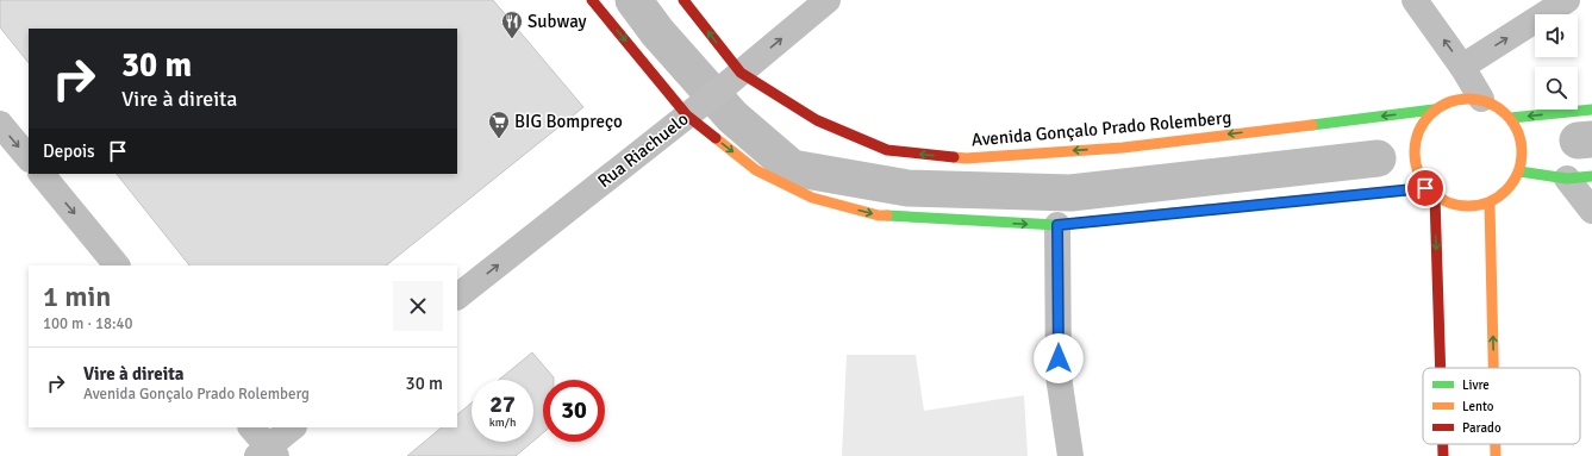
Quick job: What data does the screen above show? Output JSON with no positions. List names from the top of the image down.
{
  "streets": {
    "street": ["Avenida Gonçalo Prado Rolemberg", "Rua Riachuelo"]
  },
  "crossings": [
    ["Avenida Gonçalo Prado Rolemberg", "Rua Riachuelo"]
  ],
  "one_way": ["Rua Riachuelo"],
  "places": {
    "restaurant": ["Subway"],
    "supermarket": ["BIG Bompreço"]
  },
  "legend": ["Livre", "Lento", "Parado"],
  "page": {
    "turn": ["30 m", "Vire à direita"],
    "then": "Depois",
    "heading": ["1 min", "100 m · 18:40"],
    "list": [
      {
        "name": "Vire à direita",
        "note": "Avenida Gonçalo Prado Rolemberg",
        "value": "30 m"
      }
    ],
    "speed": "27 km/h",
    "limit": "30"
  }
}
